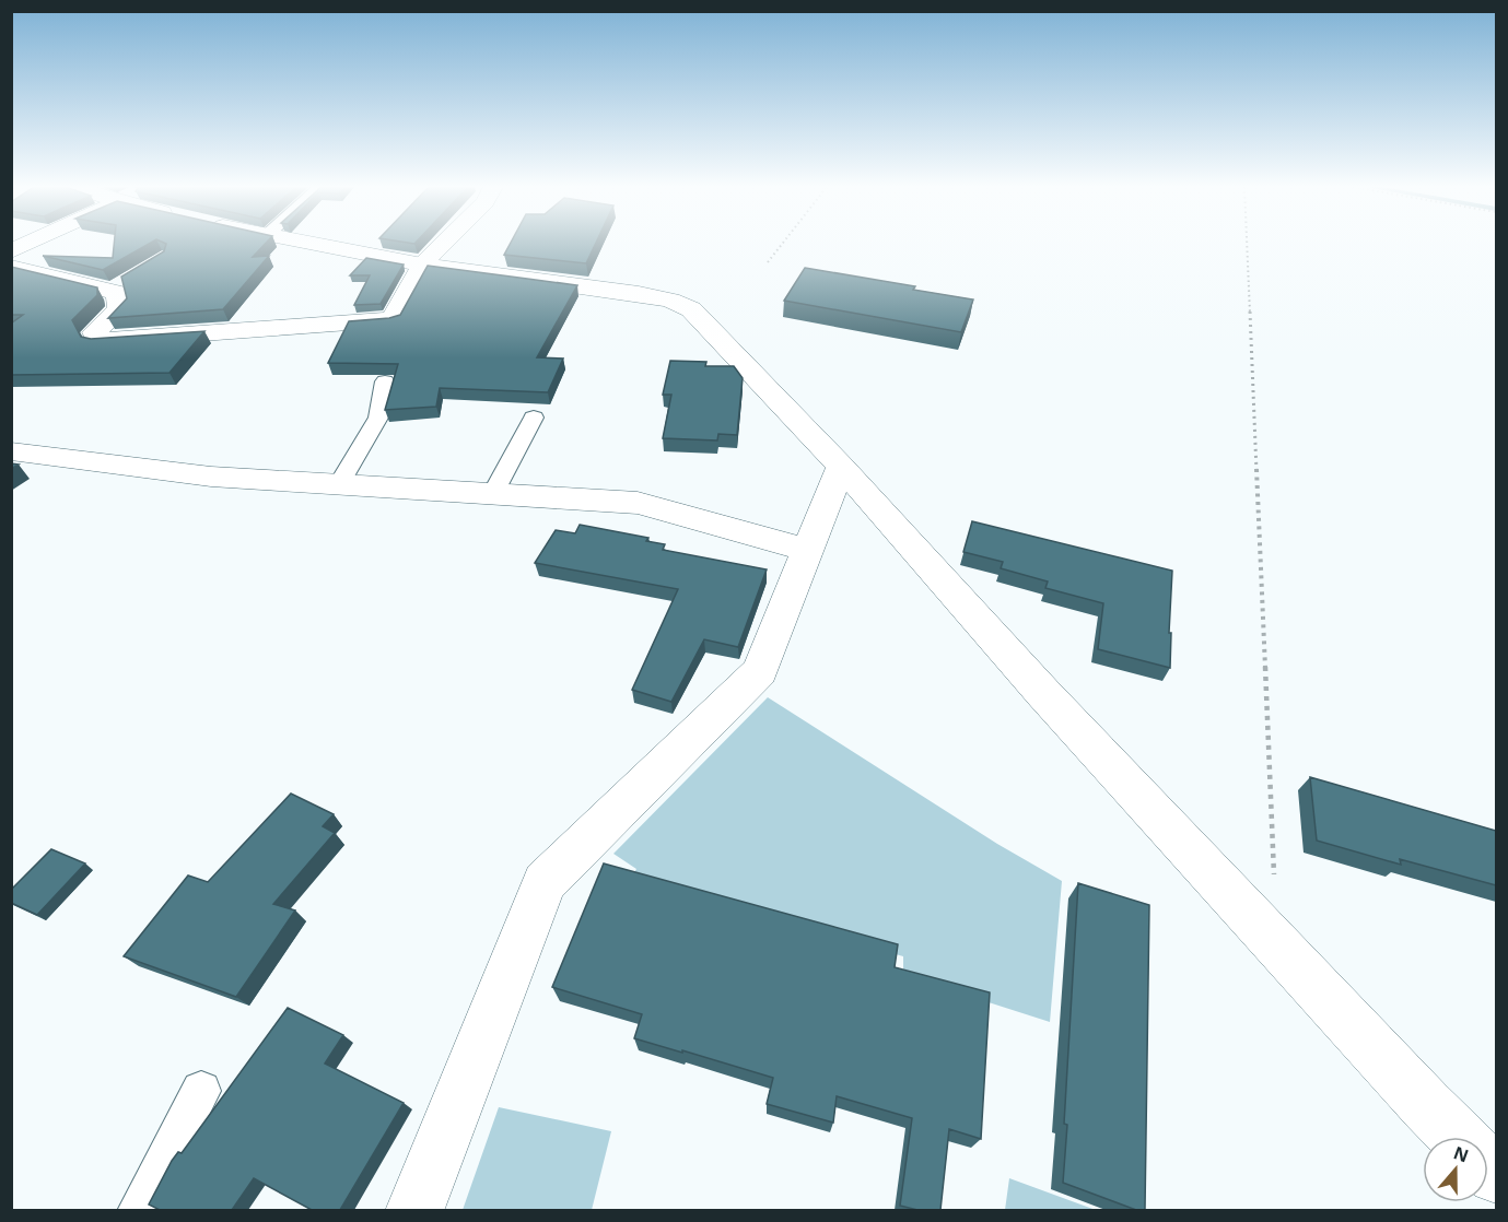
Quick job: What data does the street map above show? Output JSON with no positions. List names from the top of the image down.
{
  "north": "top"
}
